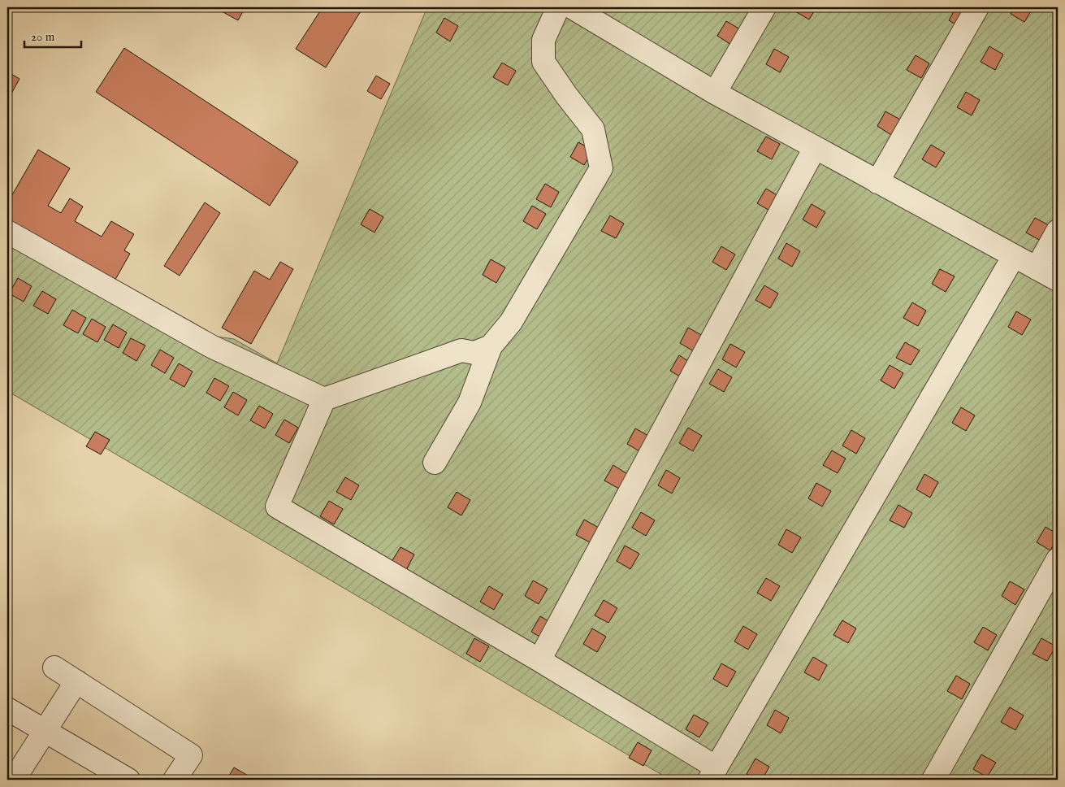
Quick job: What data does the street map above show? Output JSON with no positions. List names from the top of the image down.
{
  "scale_bar": "20 m"
}
